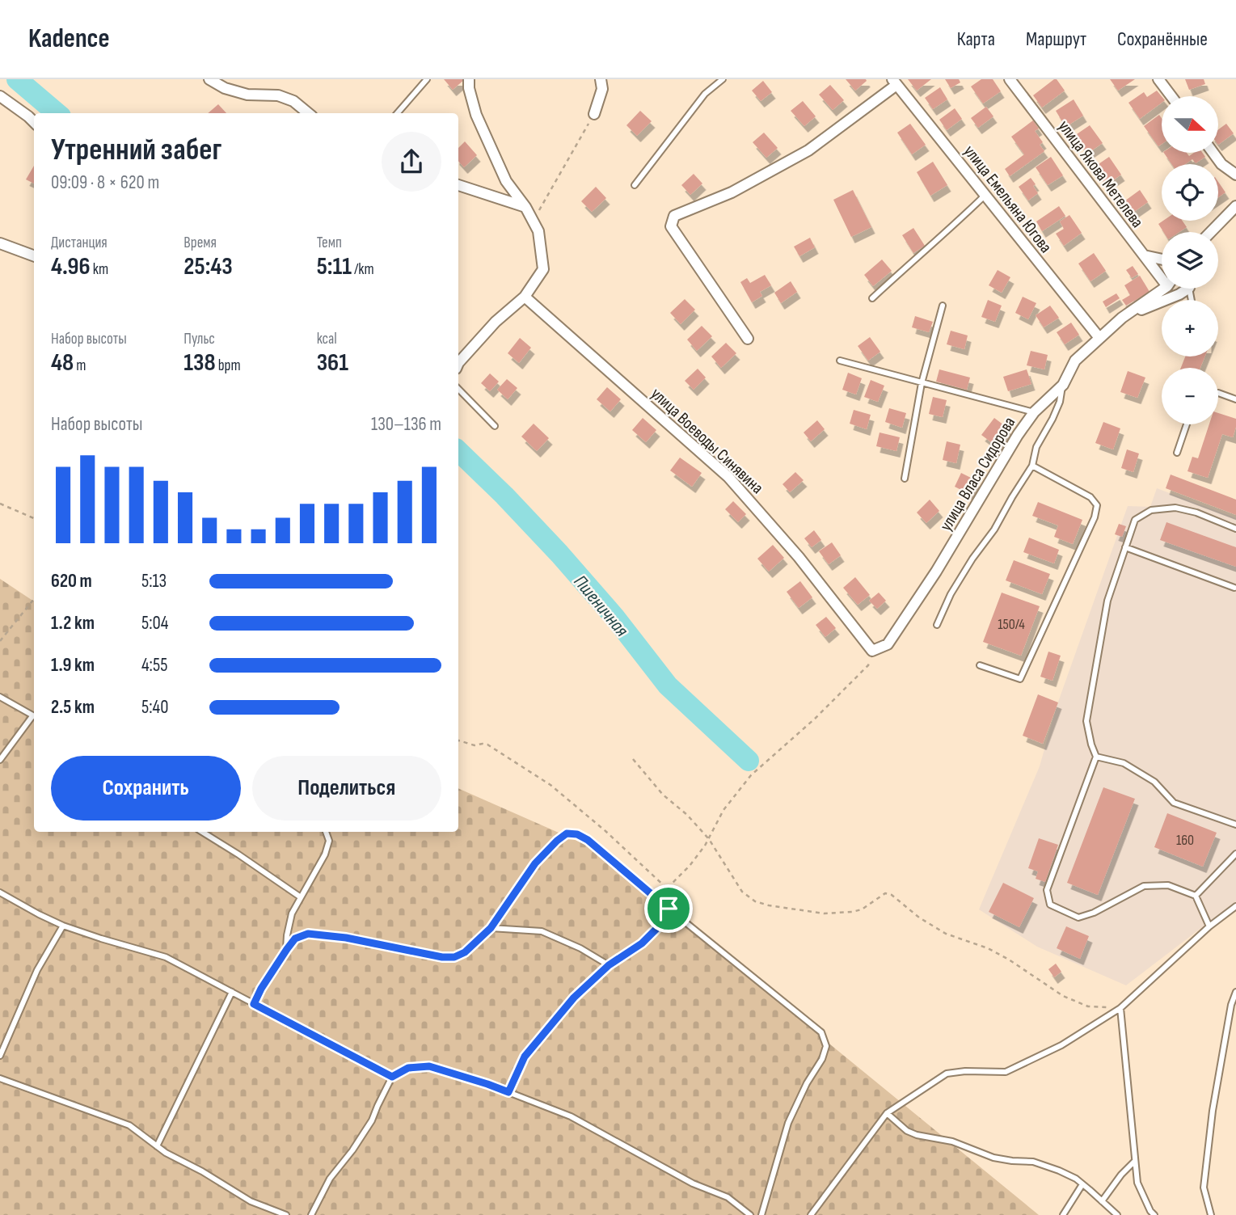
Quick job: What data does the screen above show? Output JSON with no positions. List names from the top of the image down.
{
  "streets": {
    "street": [
      "улица Якова Метелева",
      "улица Емельяна Югова",
      "улица Воеводы Синявина",
      "улица Власа Сидорова"
    ]
  },
  "crossings": [
    ["улица Емельяна Югова", "улица Власа Сидорова"],
    ["улица Воеводы Синявина", "улица Власа Сидорова"]
  ],
  "water": ["Пшеничная"],
  "house_numbers": ["150/4", "160"],
  "north": "right",
  "page": {
    "header": "Kadence",
    "nav": ["Карта", "Маршрут", "Сохранённые"],
    "map_buttons": ["+", "−"],
    "heading": ["Утренний забег", "09:09 · 8 × 620 m"],
    "stats": [
      ["Дистанция", "4.96 km"],
      ["Время", "25:43"],
      ["Темп", "5:11 /km"],
      ["Набор высоты", "48 m"],
      ["Пульс", "138 bpm"],
      ["kcal", "361"]
    ],
    "chart": ["Набор высоты", "130–136 m"],
    "list": [
      {
        "name": "620 m",
        "note": "5:13"
      },
      {
        "name": "1.2 km",
        "note": "5:04"
      },
      {
        "name": "1.9 km",
        "note": "4:55"
      },
      {
        "name": "2.5 km",
        "note": "5:40"
      }
    ],
    "buttons": ["Сохранить", "Поделиться"]
  }
}
